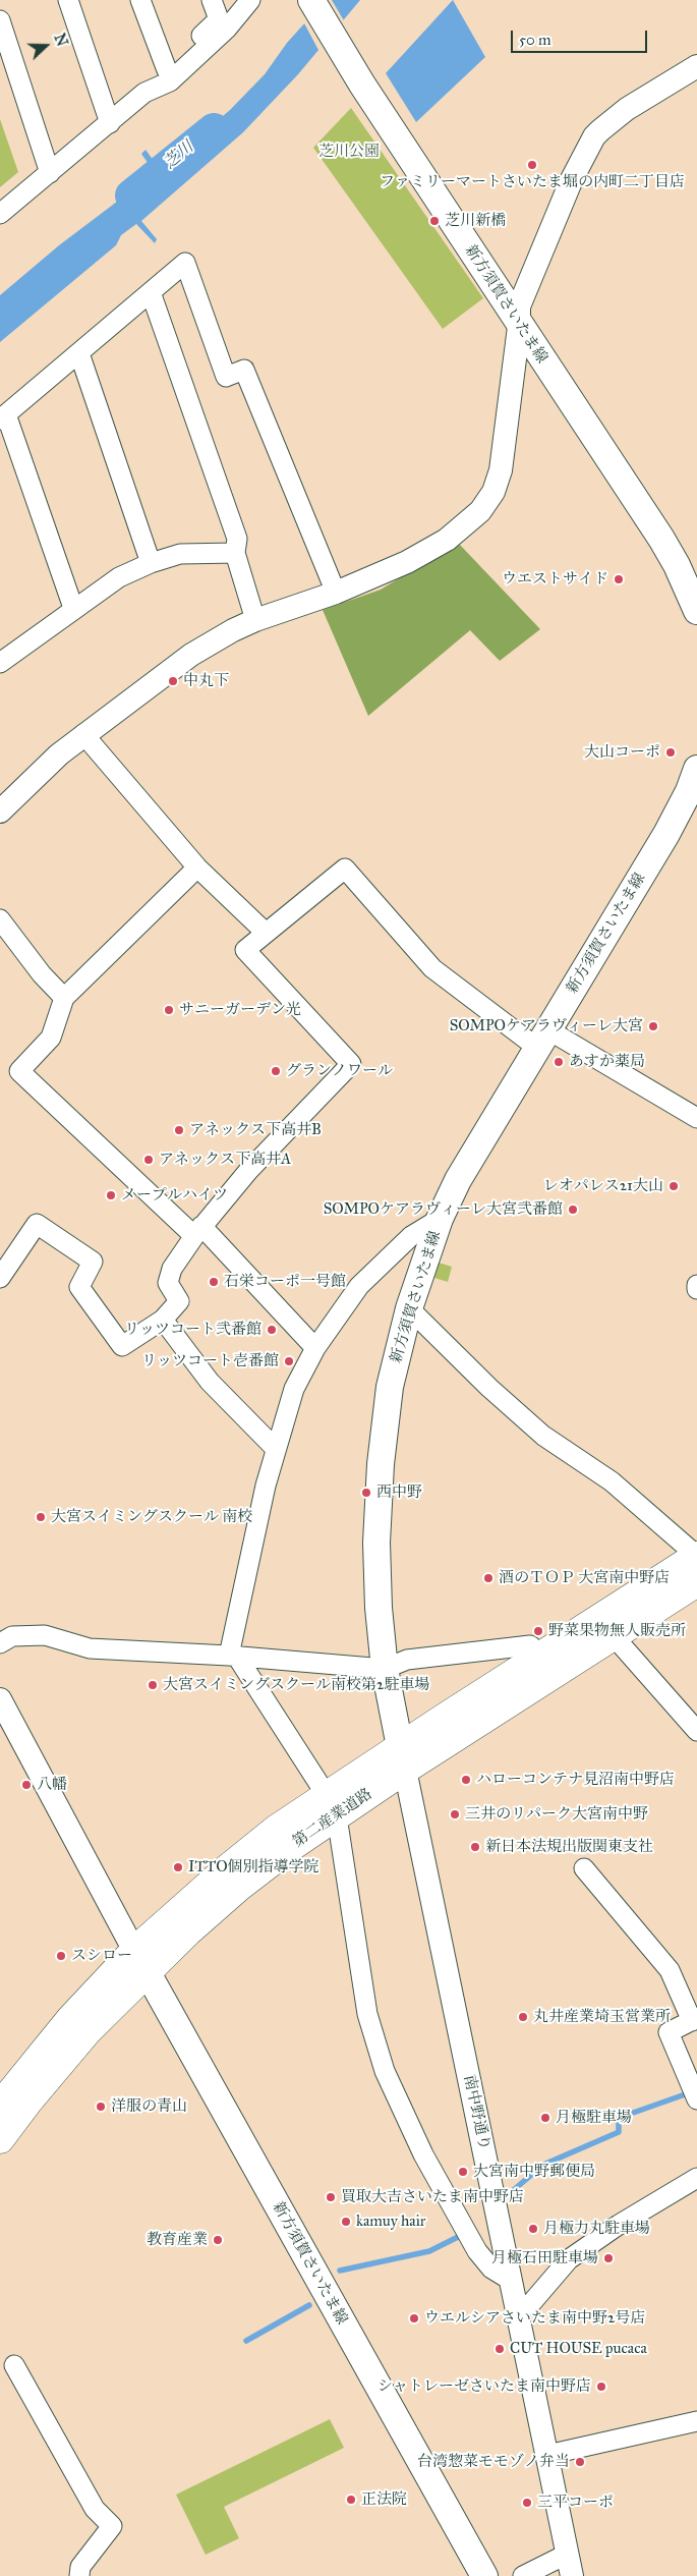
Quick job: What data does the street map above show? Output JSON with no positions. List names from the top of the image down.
{
  "streets": {
    "main road": ["新方須賀さいたま線", "第二産業道路"],
    "street": ["南中野通り"]
  },
  "crossings": [
    ["新方須賀さいたま線", "第二産業道路"],
    ["新方須賀さいたま線", "南中野通り"],
    ["第二産業道路", "南中野通り"]
  ],
  "water": ["芝川"],
  "parks": ["芝川公園"],
  "places": [
    "ファミリーマートさいたま堀の内町二丁目店",
    "芝川新橋",
    "ウエストサイド",
    "中丸下",
    "大山コーポ",
    "サニーガーデン光",
    "SOMPOケアラヴィーレ大宮",
    "あすか薬局",
    "グランノワール",
    "アネックス下高井B",
    "アネックス下高井A",
    "レオパレス21大山",
    "メープルハイツ",
    "SOMPOケアラヴィーレ大宮弐番館",
    "石栄コーポ一号館",
    "リッツコート弐番館",
    "リッツコート壱番館",
    "西中野",
    "大宮スイミングスクール 南校",
    "酒のＴＯＰ 大宮南中野店",
    "野菜果物無人販売所",
    "大宮スイミングスクール南校第2駐車場",
    "ハローコンテナ見沼南中野店",
    "八幡",
    "三井のリパーク大宮南中野",
    "新日本法規出版関東支社",
    "ITTO個別指導学院",
    "スシロー",
    "丸井産業埼玉営業所",
    "洋服の青山",
    "月極駐車場",
    "大宮南中野郵便局",
    "買取大吉さいたま南中野店",
    "kamuy hair",
    "月極力丸駐車場",
    "教育産業",
    "月極石田駐車場",
    "ウエルシアさいたま南中野2号店",
    "CUT HOUSE pucaca",
    "シャトレーゼさいたま南中野店",
    "台湾惣菜モモゾノ弁当",
    "正法院",
    "三平コーポ"
  ],
  "scale_bar": "50 m",
  "north": "right"
}
